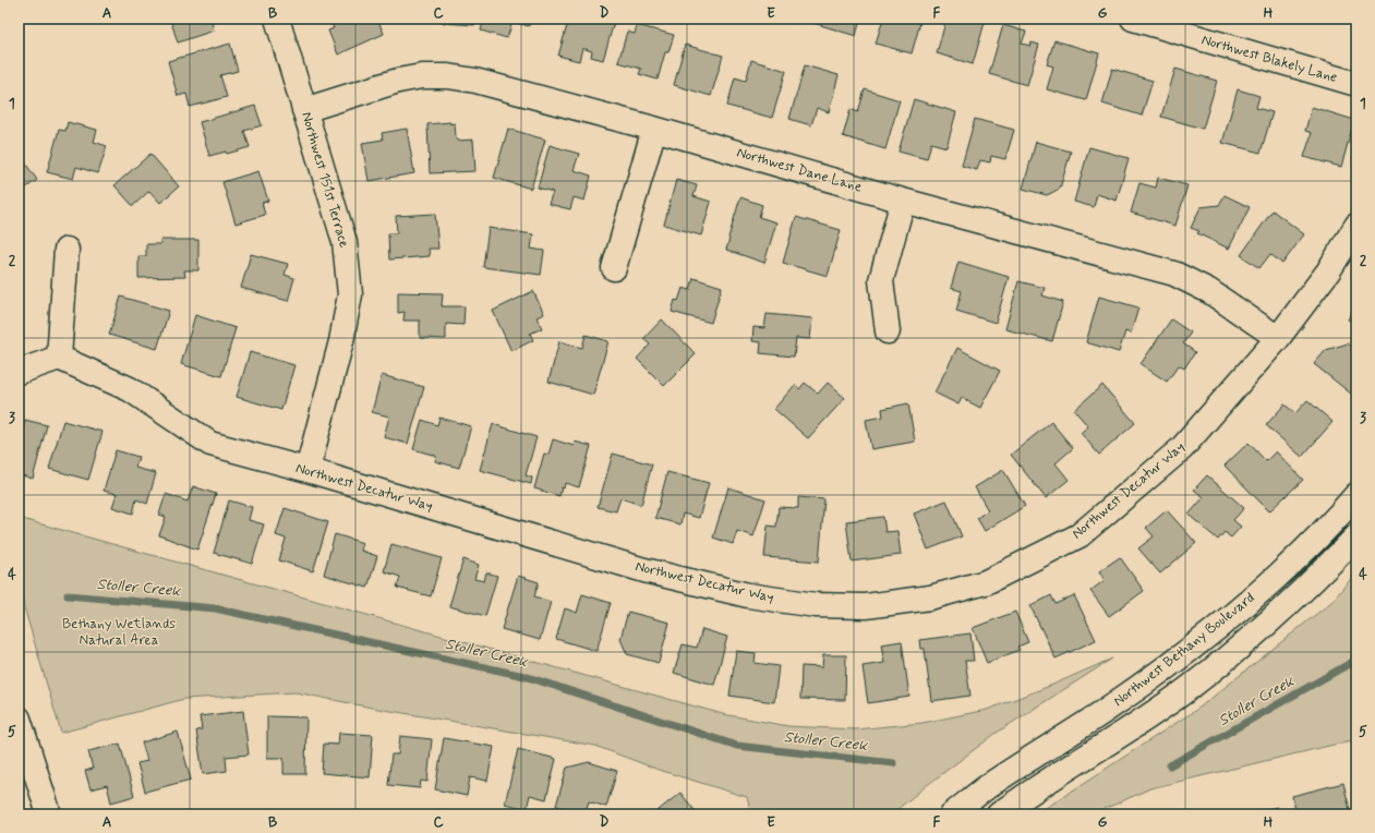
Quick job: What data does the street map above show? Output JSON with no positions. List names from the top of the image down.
{
  "streets": {
    "street": [
      "Northwest Blakely Lane",
      "Northwest Dane Lane",
      "Northwest 151st Terrace",
      "Northwest Decatur Way",
      "Northwest Bethany Boulevard"
    ]
  },
  "crossings": [
    ["Northwest Dane Lane", "Northwest 151st Terrace"],
    ["Northwest Dane Lane", "Northwest Decatur Way"],
    ["Northwest 151st Terrace", "Northwest Decatur Way"]
  ],
  "water": ["Stoller Creek"],
  "parks": ["Bethany Wetlands Natural Area"],
  "grid": {
    "columns": [
      "A",
      "B",
      "C",
      "D",
      "E",
      "F",
      "G",
      "H"
    ],
    "rows": [
      "1",
      "2",
      "3",
      "4",
      "5"
    ]
  }
}
